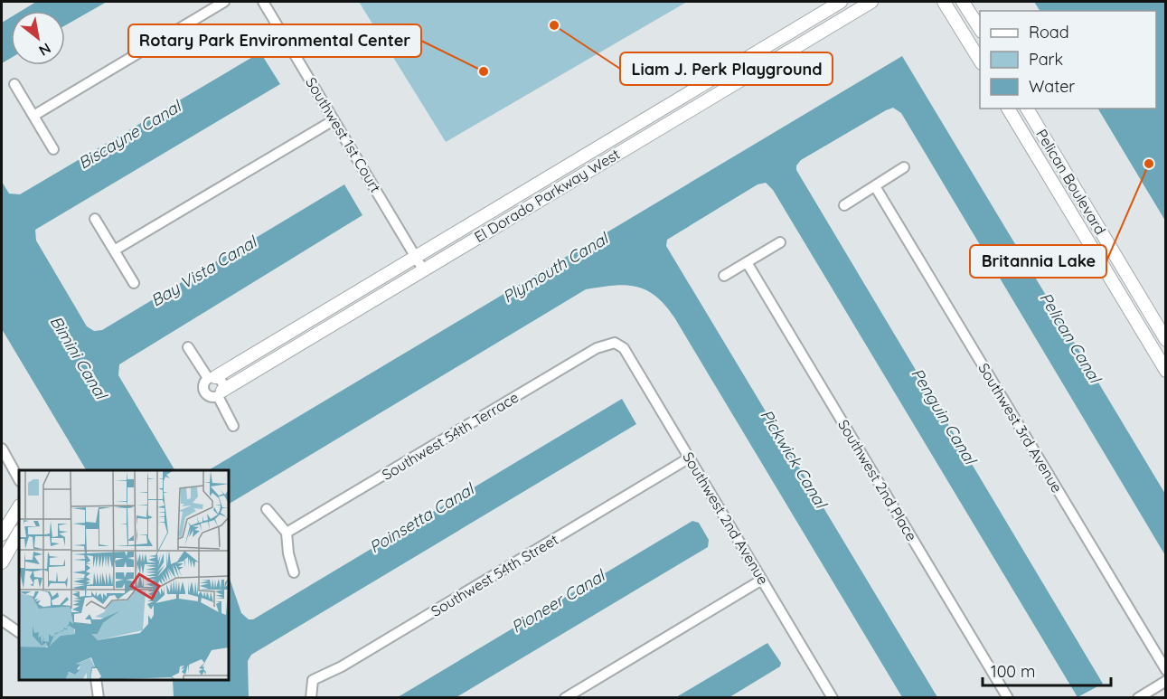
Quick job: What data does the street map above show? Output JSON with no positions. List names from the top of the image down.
{
  "streets": {
    "street": [
      "Southwest 1st Court",
      "Pelican Boulevard",
      "El Dorado Parkway West",
      "Southwest 3rd Avenue",
      "Southwest 54th Terrace",
      "Southwest 2nd Place",
      "Southwest 2nd Avenue",
      "Southwest 54th Street"
    ]
  },
  "crossings": [
    ["Southwest 1st Court", "El Dorado Parkway West"],
    ["Southwest 54th Terrace", "Southwest 2nd Avenue"],
    ["Southwest 2nd Avenue", "Southwest 54th Street"]
  ],
  "water": [
    "Biscayne Canal",
    "Plymouth Canal",
    "Bay Vista Canal",
    "Pelican Canal",
    "Bimini Canal",
    "Penguin Canal",
    "Pickwick Canal",
    "Poinsetta Canal",
    "Pioneer Canal"
  ],
  "places": ["Liam J. Perk Playground", "Rotary Park Environmental Center", "Britannia Lake"],
  "legend": ["Road", "Park", "Water"],
  "scale_bar": "100 m",
  "north": "bottom right"
}
